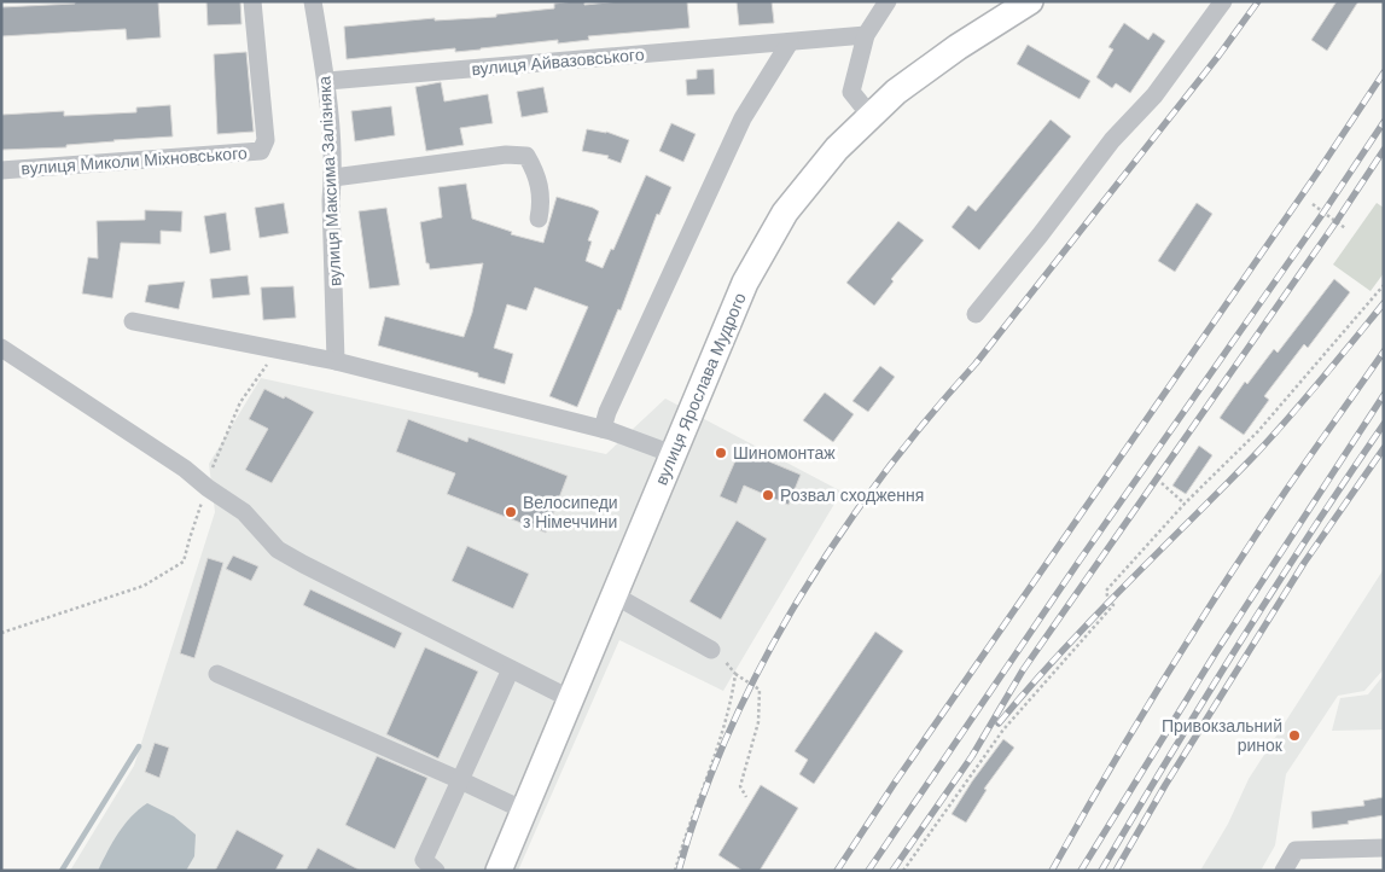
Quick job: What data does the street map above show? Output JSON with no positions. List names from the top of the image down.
{
  "streets": {
    "highway": ["вулиця Ярослава Мудрого"],
    "street": ["вулиця Айвазовського", "вулиця Миколи Міхновського", "вулиця Максима Залізняка"]
  },
  "crossings": [
    ["вулиця Айвазовського", "вулиця Максима Залізняка"]
  ],
  "places": [
    "Шиномонтаж",
    "Розвал сходження",
    "Велосипеди з Німеччини",
    "Привокзальний ринок"
  ]
}
